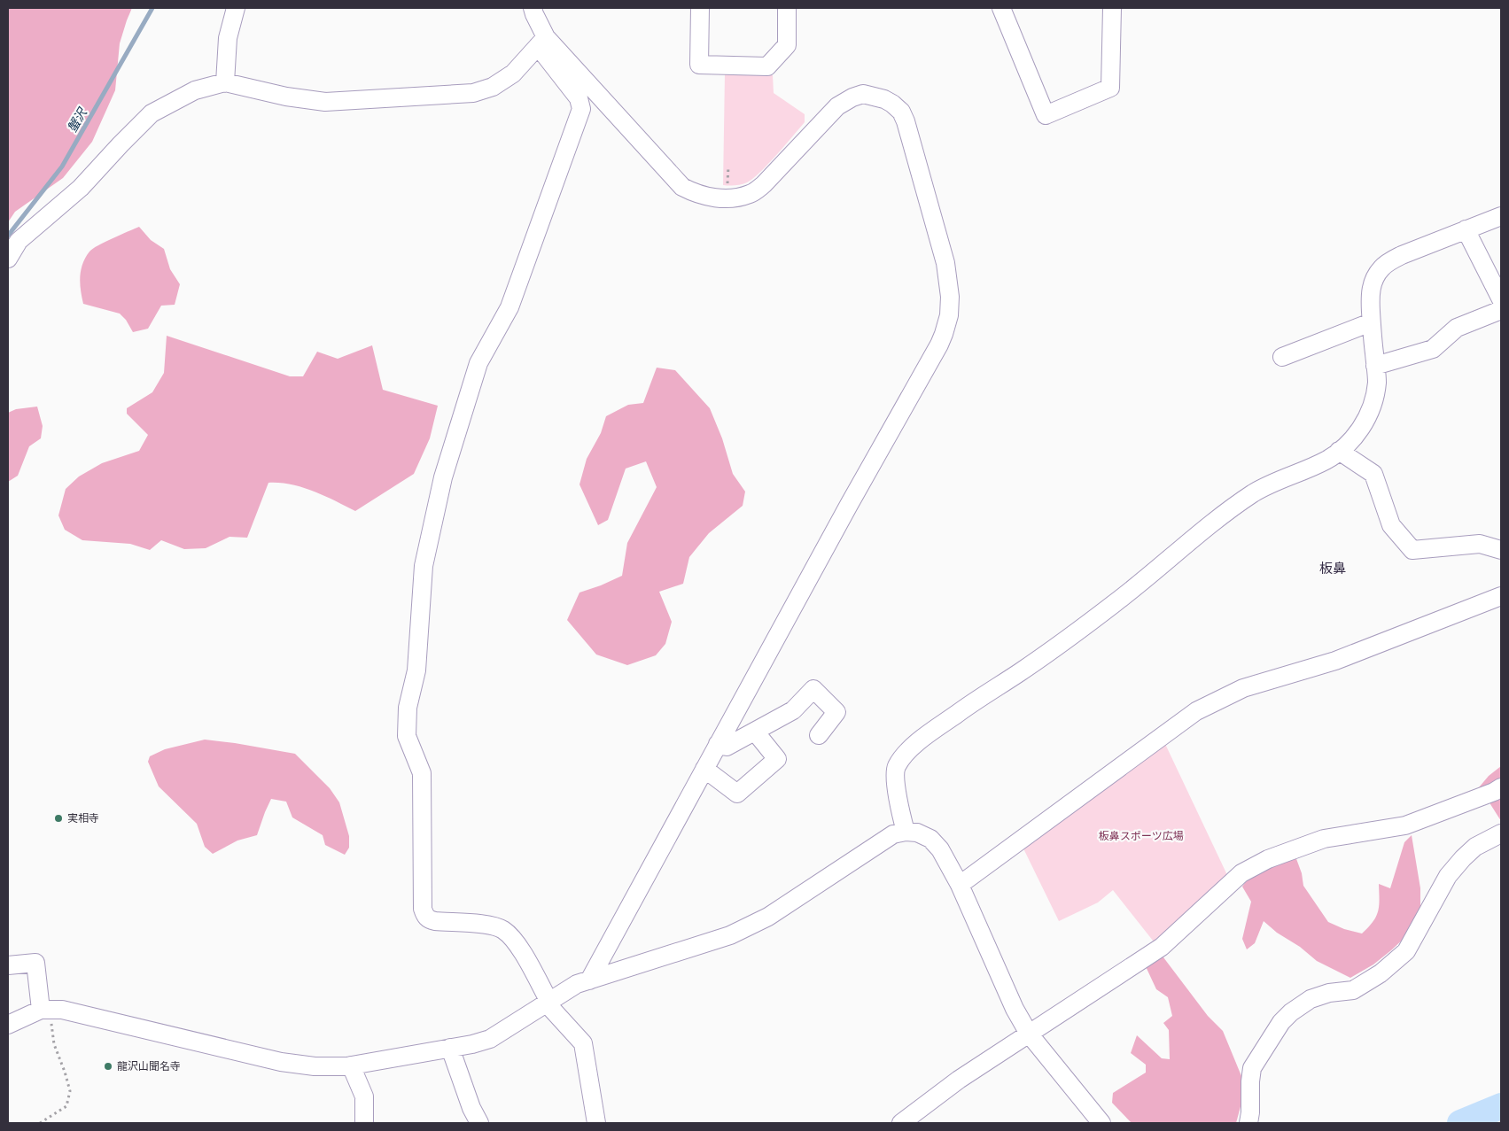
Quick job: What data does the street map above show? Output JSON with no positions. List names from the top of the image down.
{
  "districts": ["板鼻"],
  "water": ["蟹沢"],
  "parks": ["板鼻スポーツ広場"],
  "places": ["実相寺", "龍沢山聞名寺"]
}
